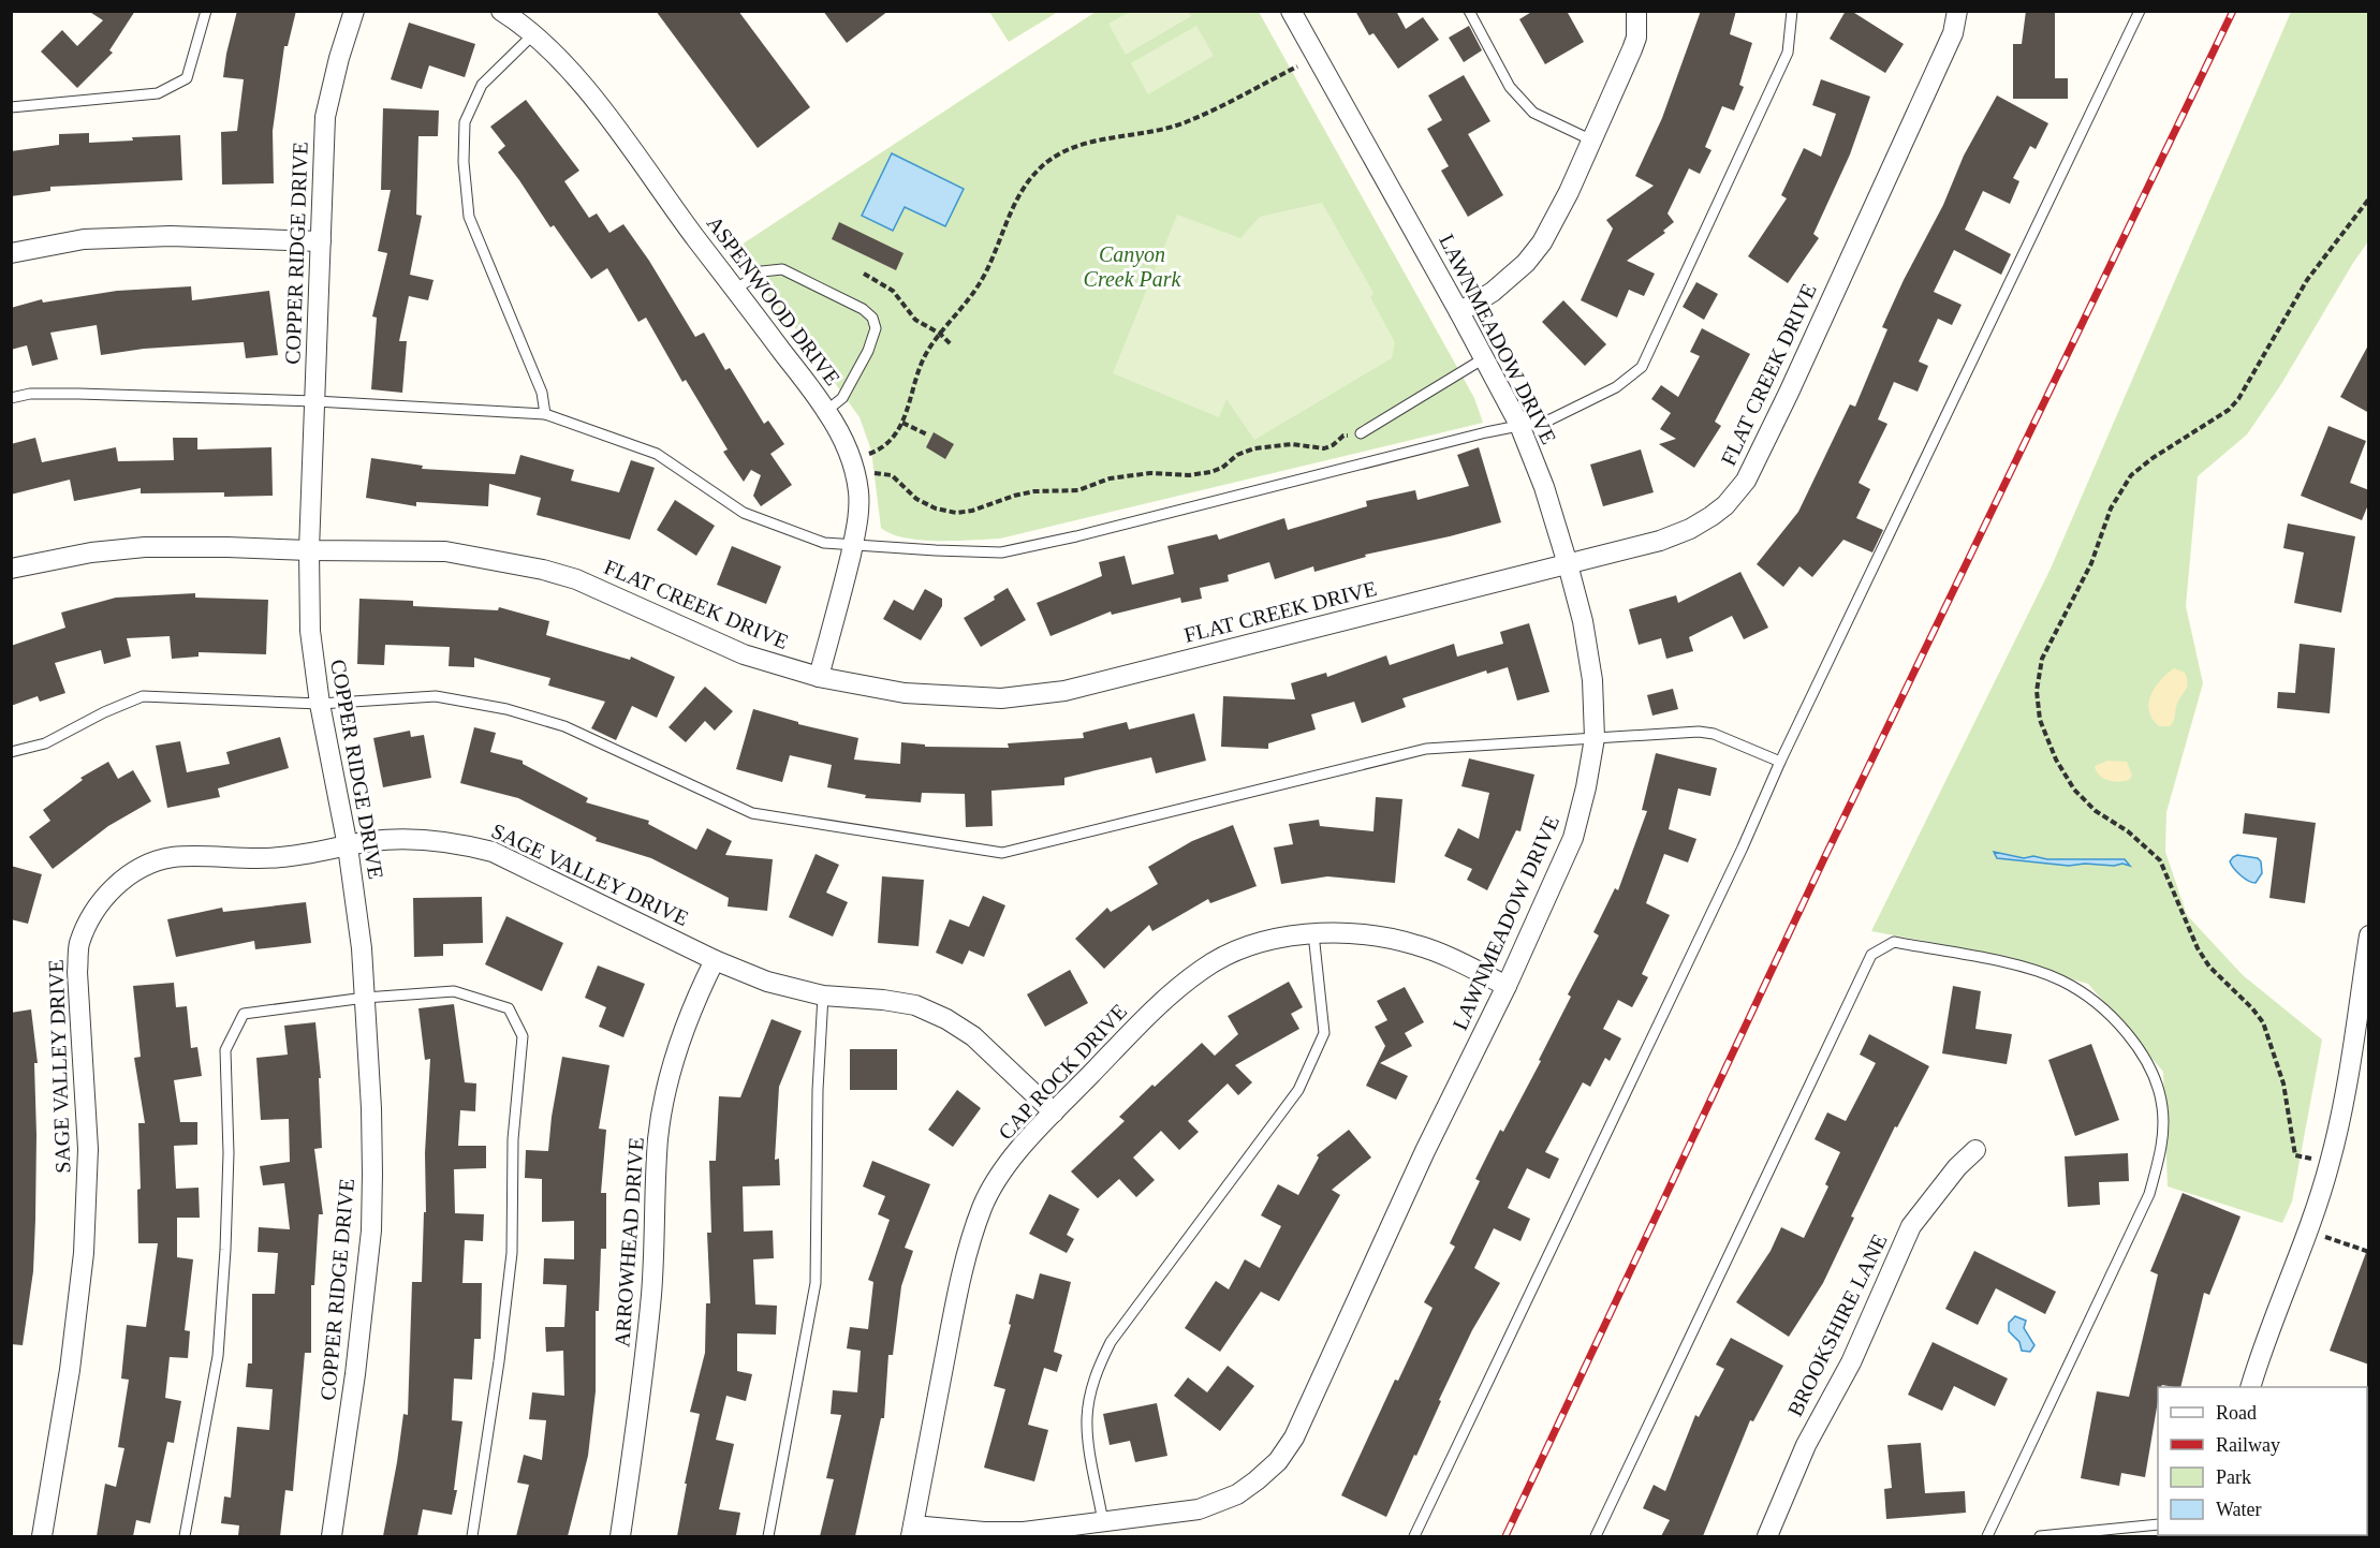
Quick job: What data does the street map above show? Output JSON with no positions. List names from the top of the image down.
{
  "streets": {
    "street": [
      "COPPER RIDGE DRIVE",
      "ASPENWOOD DRIVE",
      "LAWNMEADOW DRIVE",
      "FLAT CREEK DRIVE",
      "SAGE VALLEY DRIVE",
      "CAP ROCK DRIVE",
      "ARROWHEAD DRIVE",
      "BROOKSHIRE LANE"
    ]
  },
  "crossings": [
    ["COPPER RIDGE DRIVE", "FLAT CREEK DRIVE"],
    ["COPPER RIDGE DRIVE", "SAGE VALLEY DRIVE"],
    ["ASPENWOOD DRIVE", "FLAT CREEK DRIVE"],
    ["LAWNMEADOW DRIVE", "FLAT CREEK DRIVE"],
    ["LAWNMEADOW DRIVE", "CAP ROCK DRIVE"],
    ["SAGE VALLEY DRIVE", "CAP ROCK DRIVE"],
    ["SAGE VALLEY DRIVE", "ARROWHEAD DRIVE"]
  ],
  "parks": ["Canyon Creek Park"],
  "legend": [
    "Road",
    "Railway",
    "Park",
    "Water"
  ]
}
